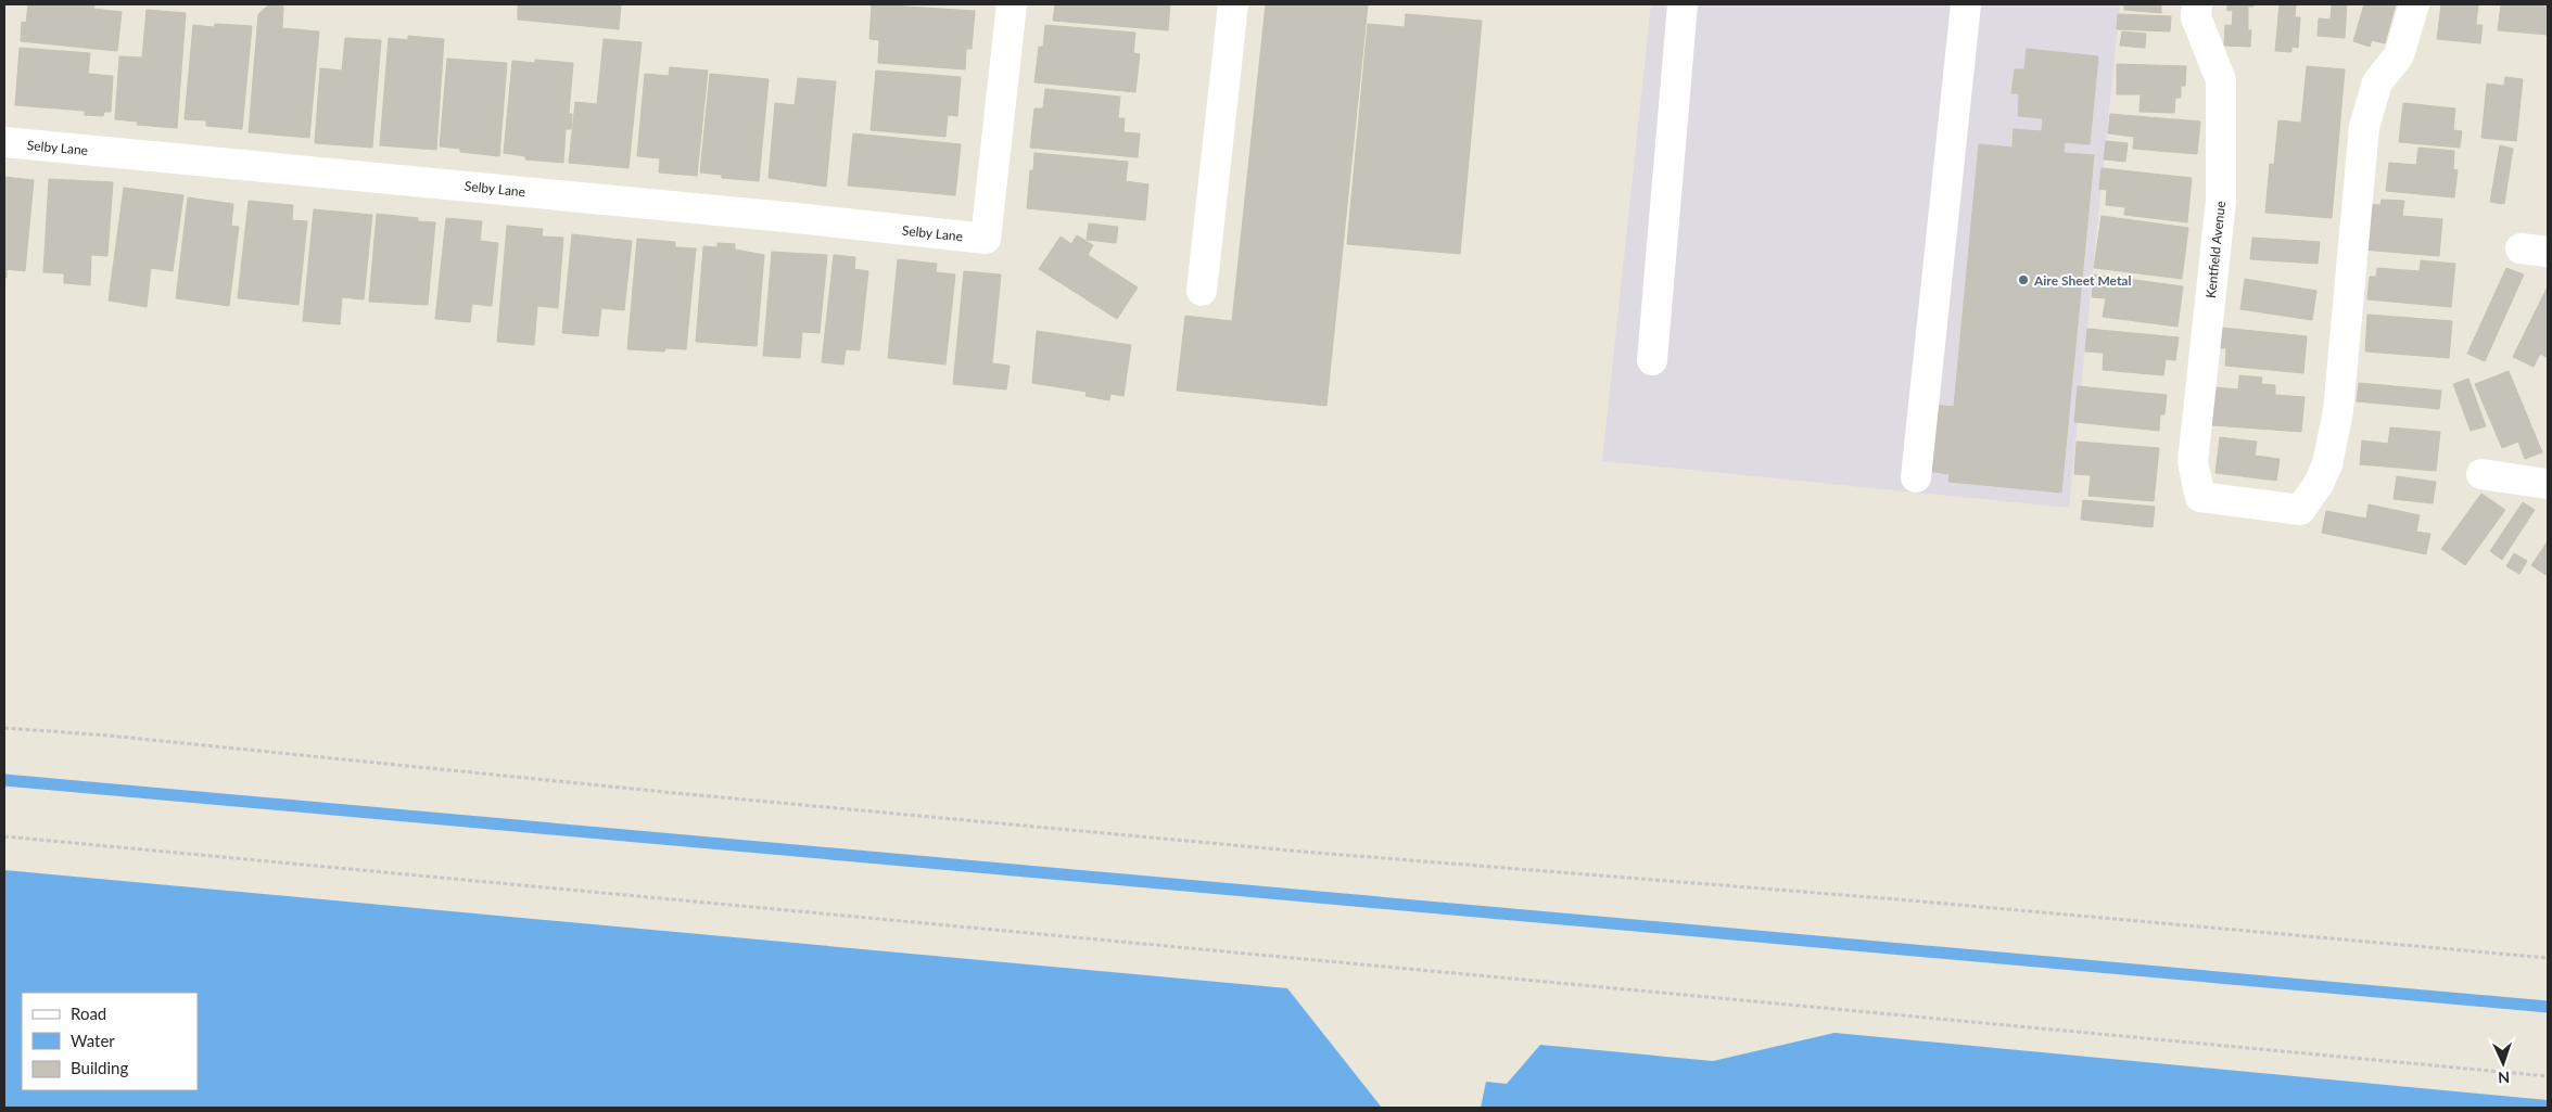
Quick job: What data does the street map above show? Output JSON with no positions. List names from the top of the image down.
{
  "streets": {
    "lane": ["Selby Lane", "Kentfield Avenue"]
  },
  "places": ["Aire Sheet Metal"],
  "legend": ["Road", "Water", "Building"],
  "north": "bottom"
}
